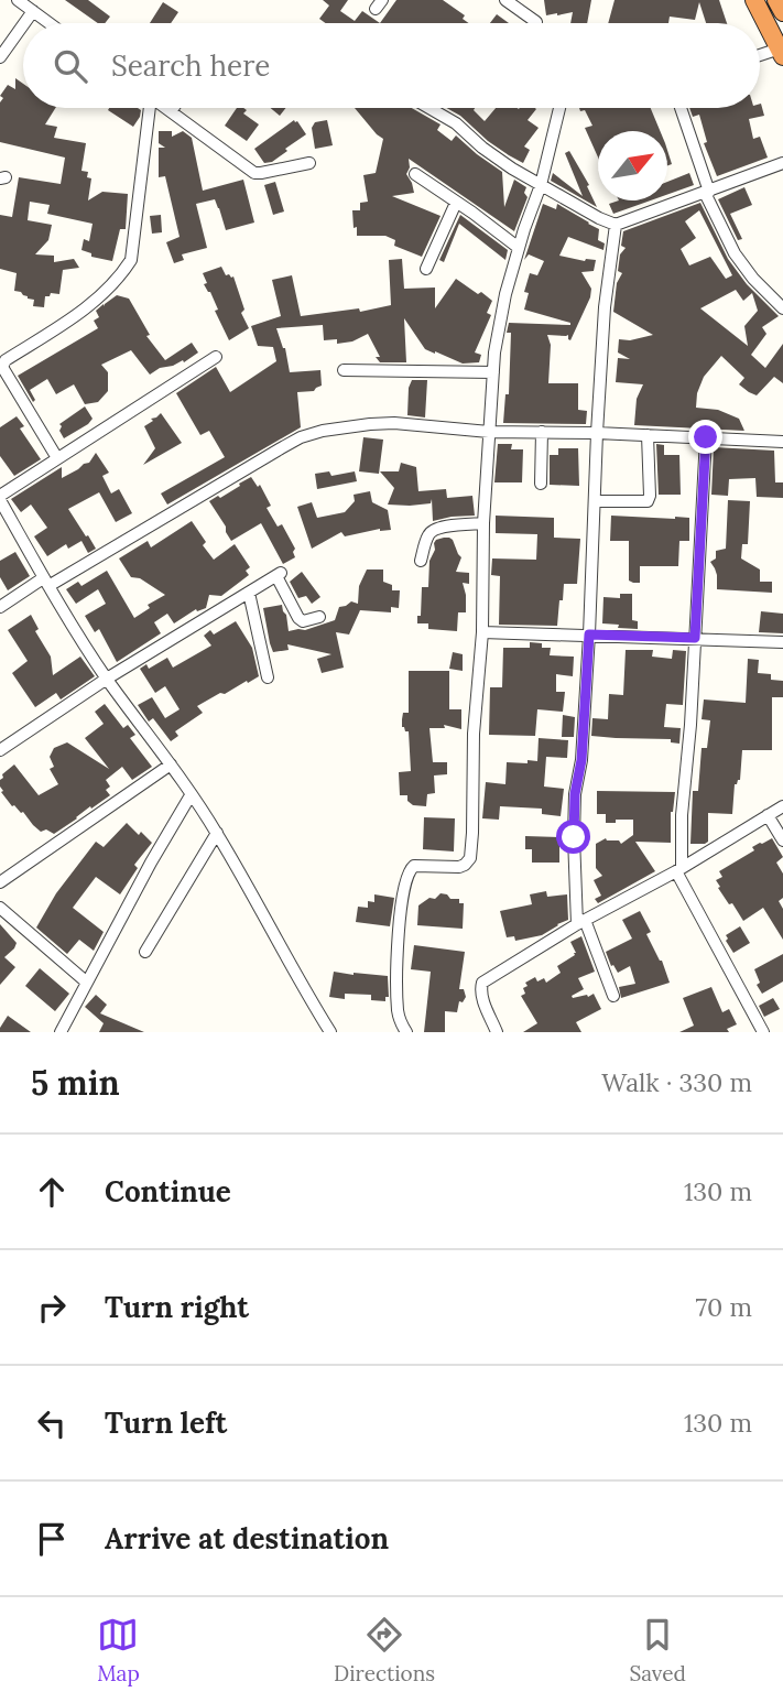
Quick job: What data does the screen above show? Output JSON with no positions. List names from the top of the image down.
{
  "north": "top right",
  "page": {
    "search": "Search here",
    "heading": ["5 min", "Walk · 330 m"],
    "list": [
      ["Continue", "130 m"],
      ["Turn right", "70 m"],
      ["Turn left", "130 m"],
      "Arrive at destination"
    ],
    "nav": ["Map", "Directions", "Saved"]
  }
}
